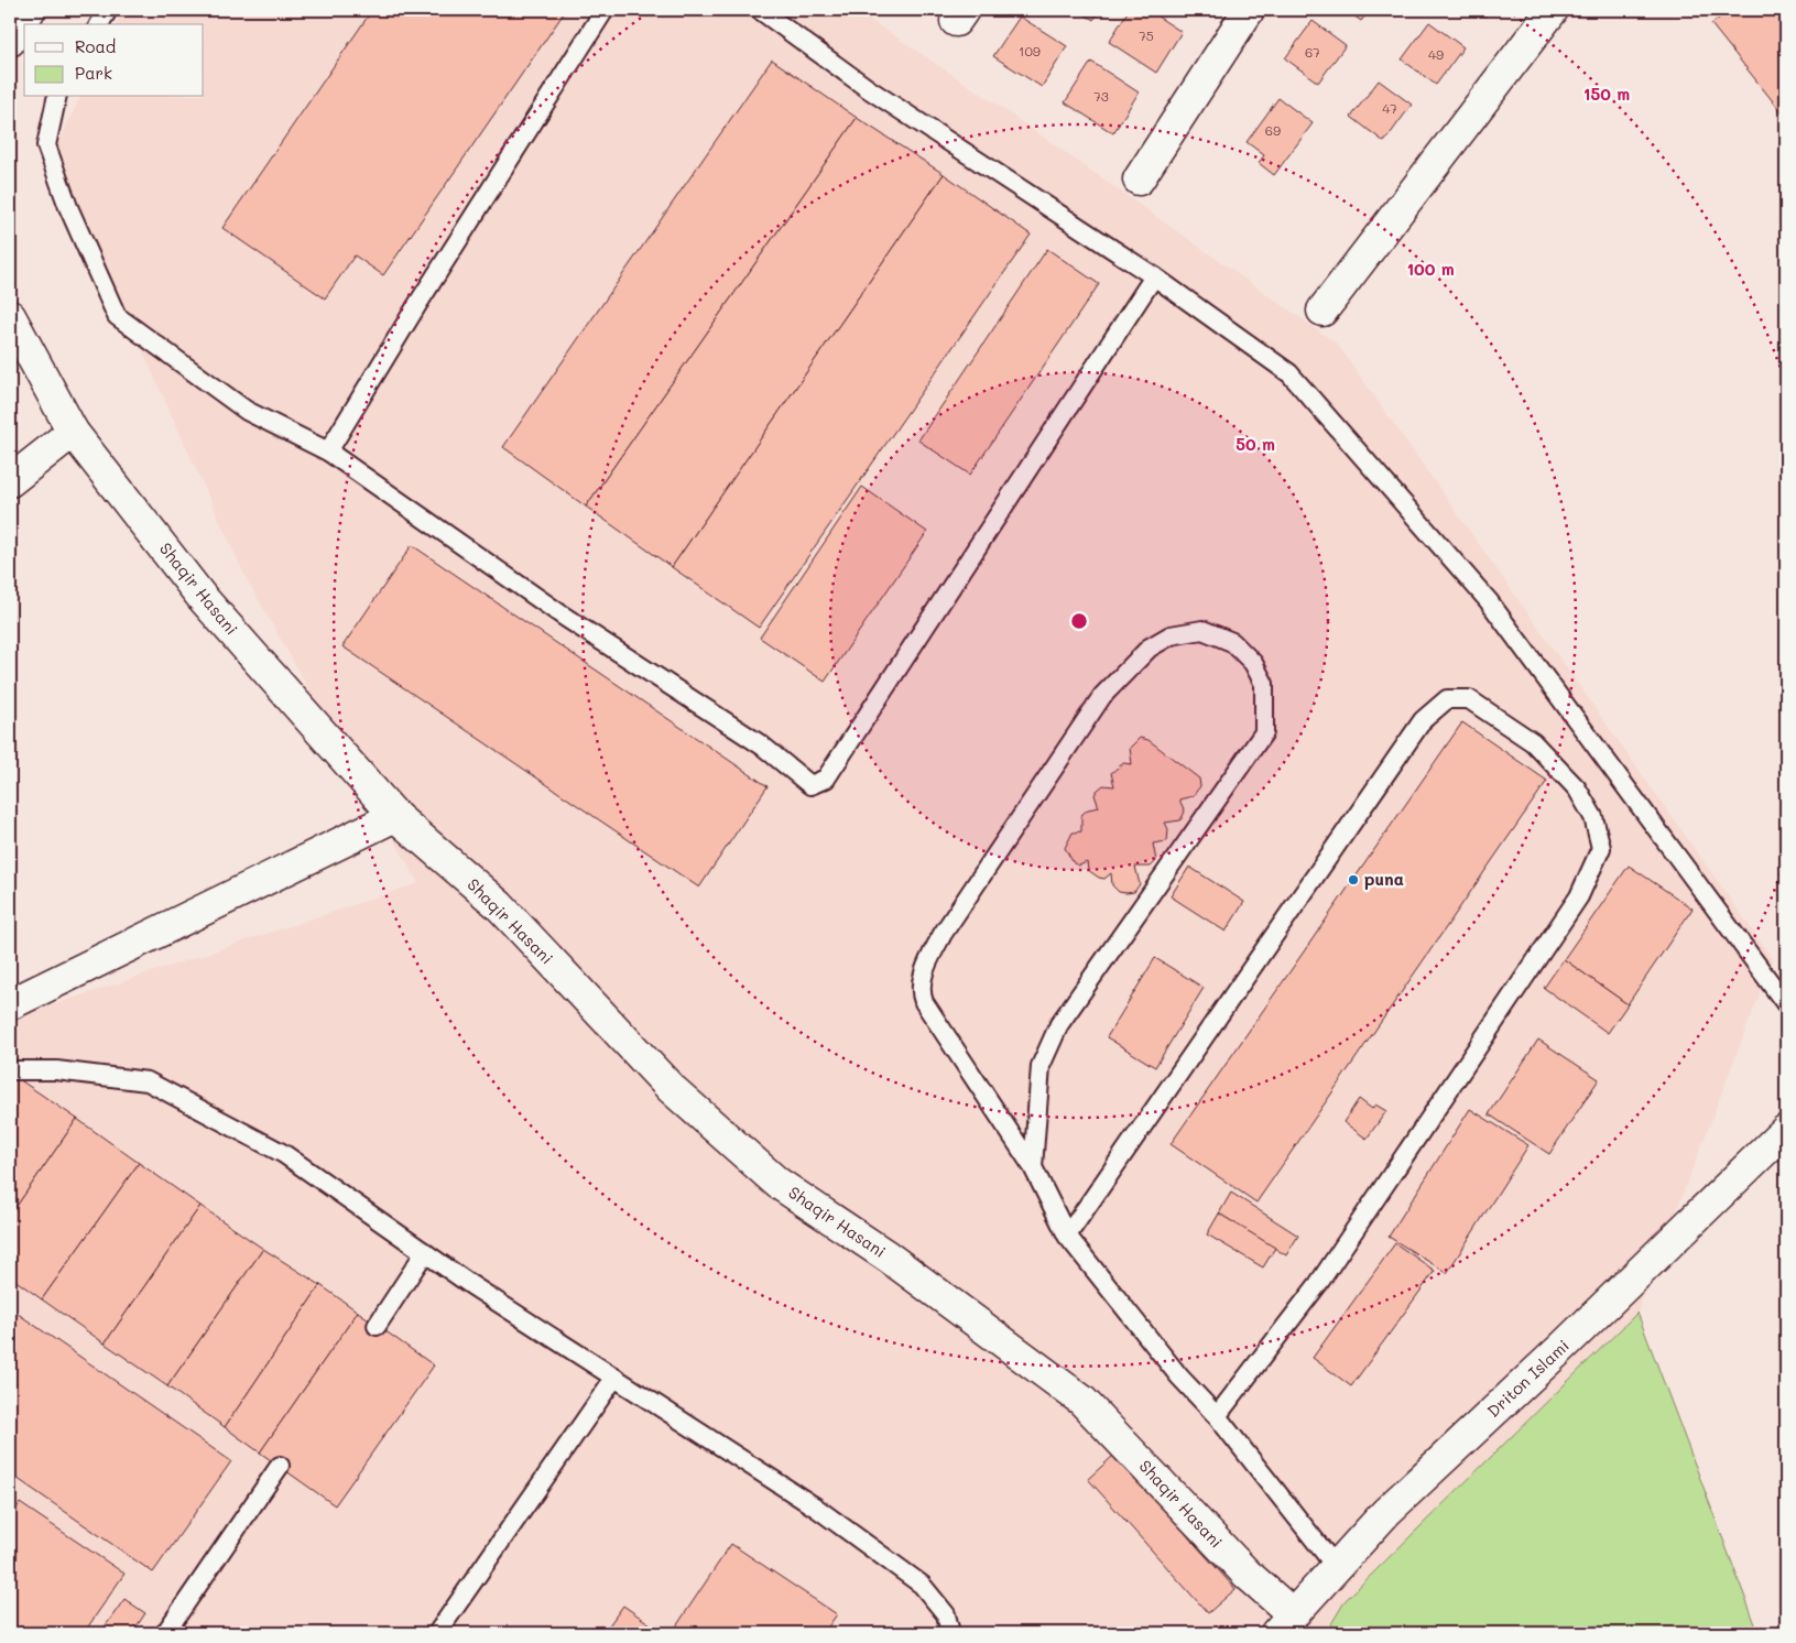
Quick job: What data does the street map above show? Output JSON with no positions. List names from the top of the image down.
{
  "streets": {
    "street": ["Shaqir Hasani", "Driton Islami"]
  },
  "crossings": [
    ["Shaqir Hasani", "Driton Islami"]
  ],
  "places": ["puna"],
  "house_numbers": [
    "75",
    "109",
    "67",
    "49",
    "73",
    "47",
    "69"
  ],
  "legend": ["Road", "Park"],
  "rings": ["150 m", "100 m", "50 m"]
}
